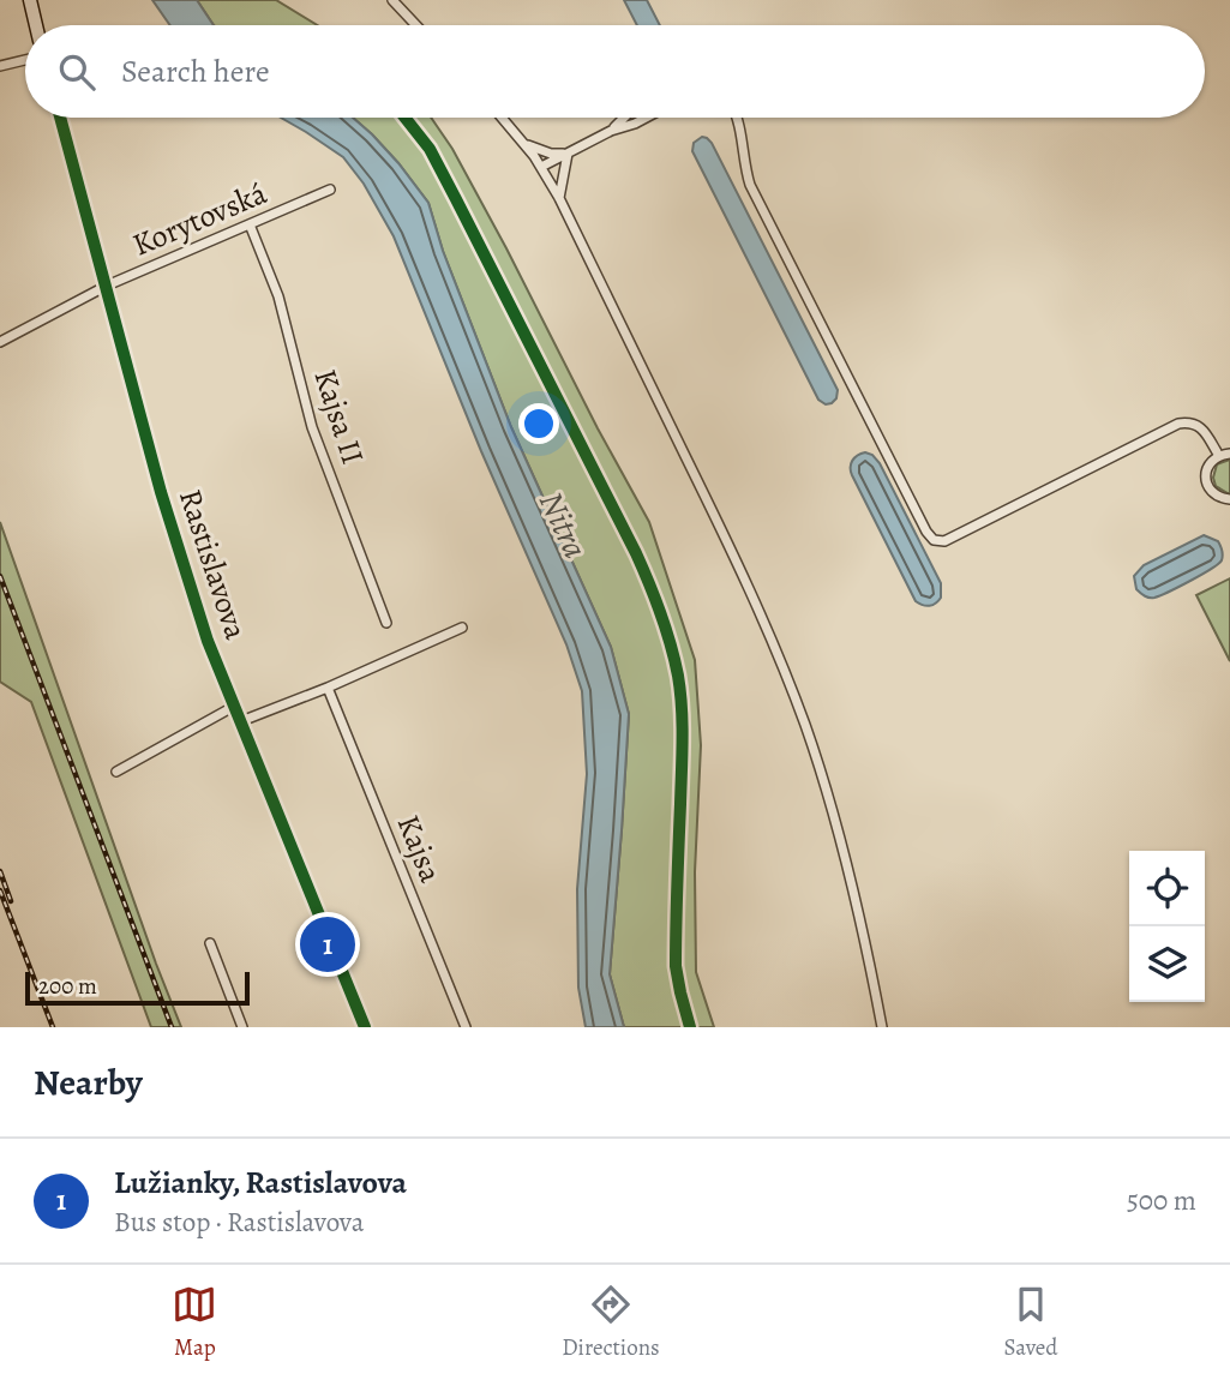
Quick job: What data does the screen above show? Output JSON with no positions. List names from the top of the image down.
{
  "streets": {
    "street": [
      "Korytovská",
      "Kajsa II",
      "Rastislavova",
      "Kajsa"
    ]
  },
  "crossings": [
    ["Korytovská", "Kajsa II"],
    ["Korytovská", "Rastislavova"]
  ],
  "water": ["Nitra"],
  "scale_bar": "200 m",
  "page": {
    "search": "Search here",
    "pins": "1",
    "scale": "200 m",
    "heading": "Nearby",
    "list": [
      {
        "mark": "1",
        "name": "Lužianky, Rastislavova",
        "note": "Bus stop · Rastislavova",
        "value": "500 m"
      }
    ],
    "nav": ["Map", "Directions", "Saved"]
  }
}
